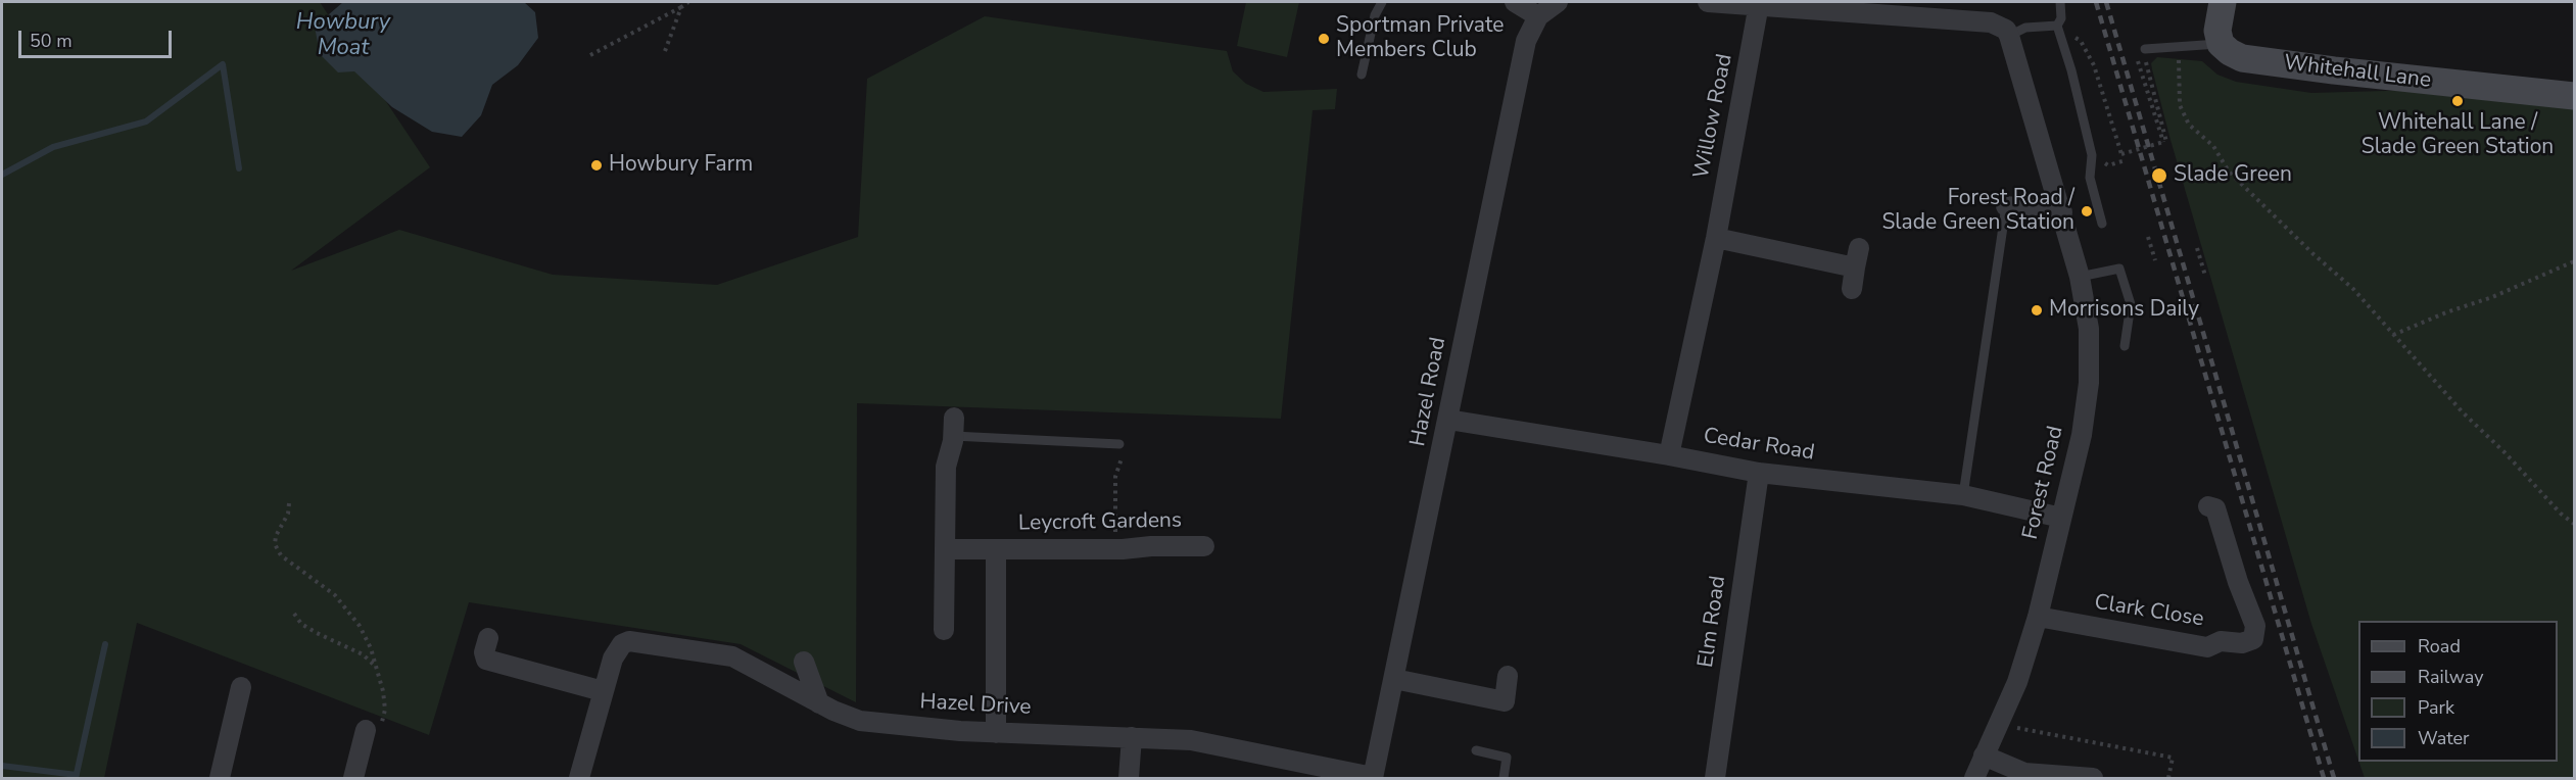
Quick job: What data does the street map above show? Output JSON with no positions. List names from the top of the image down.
{
  "streets": {
    "street": [
      "Whitehall Lane",
      "Willow Road",
      "Hazel Road",
      "Cedar Road",
      "Forest Road",
      "Leycroft Gardens",
      "Clark Close",
      "Elm Road",
      "Hazel Drive"
    ]
  },
  "crossings": [
    ["Willow Road", "Cedar Road"],
    ["Hazel Road", "Cedar Road"],
    ["Hazel Road", "Hazel Drive"],
    ["Cedar Road", "Forest Road"],
    ["Cedar Road", "Elm Road"],
    ["Forest Road", "Clark Close"],
    ["Leycroft Gardens", "Hazel Drive"]
  ],
  "water": ["Howbury Moat"],
  "places": [
    "Sportman Private Members Club",
    "Whitehall Lane / Slade Green Station",
    "Howbury Farm",
    "Slade Green",
    "Forest Road / Slade Green Station",
    "Morrisons Daily"
  ],
  "legend": [
    "Road",
    "Railway",
    "Park",
    "Water"
  ],
  "scale_bar": "50 m"
}
